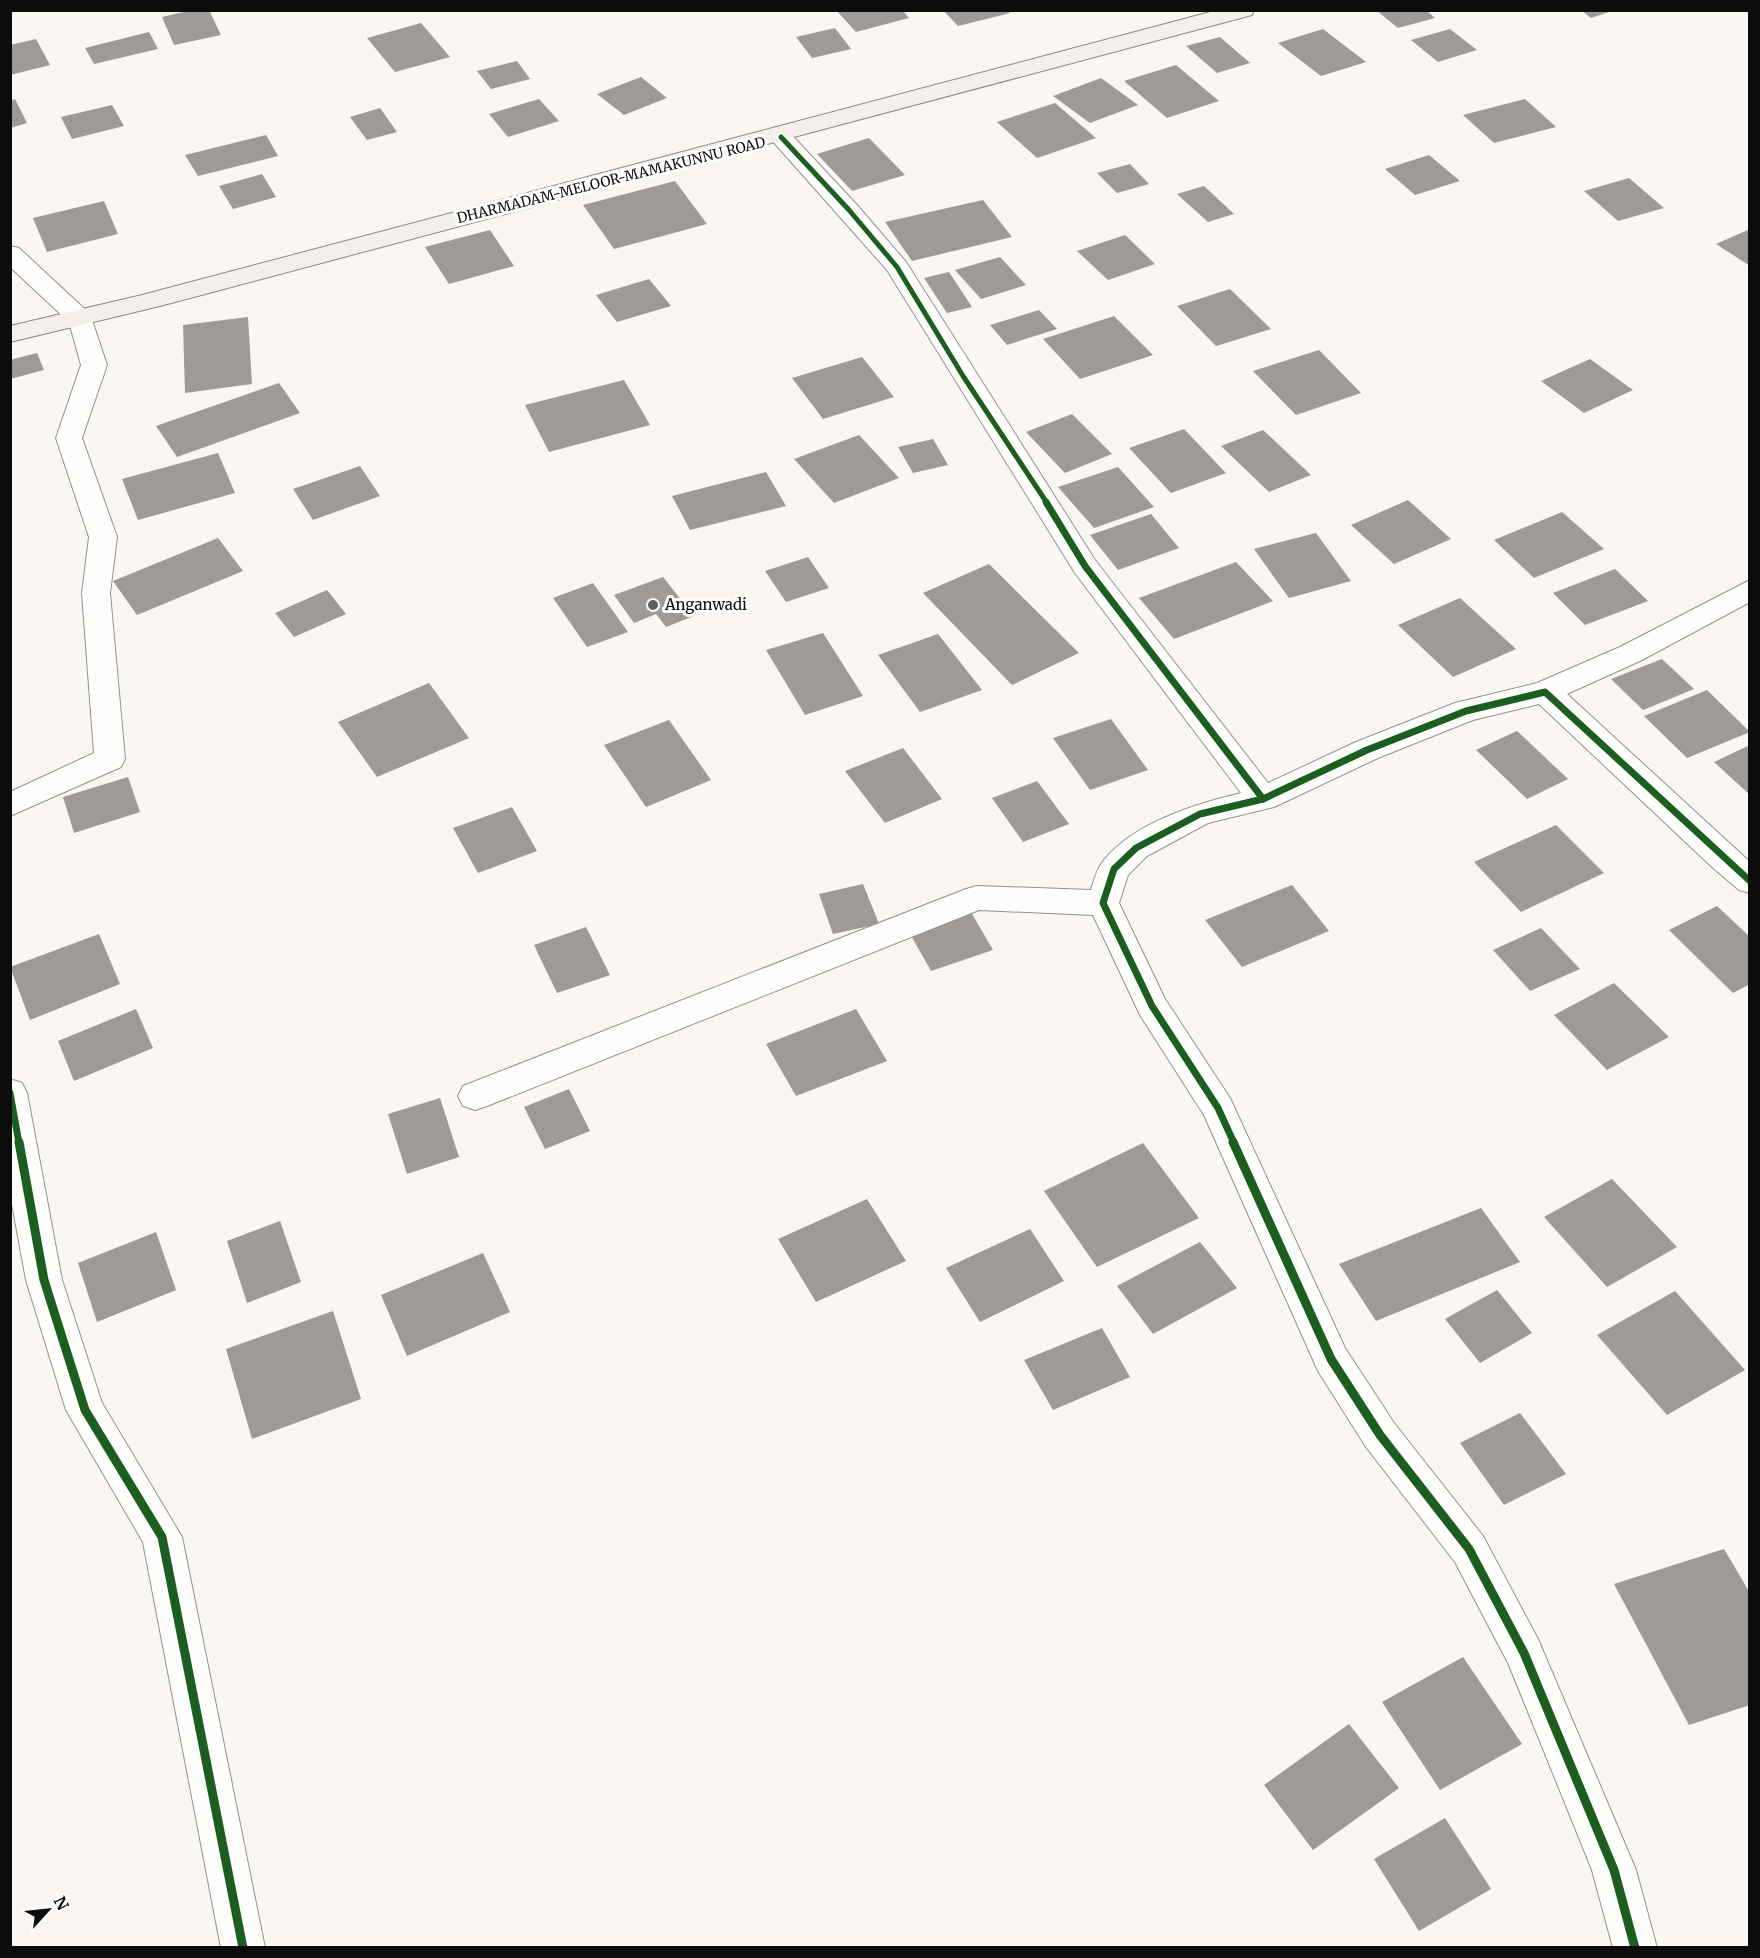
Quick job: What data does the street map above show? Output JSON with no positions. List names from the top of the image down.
{
  "streets": {
    "main road": ["DHARMADAM-MELOOR-MAMAKUNNU ROAD"]
  },
  "places": ["Anganwadi"],
  "north": "top right"
}
